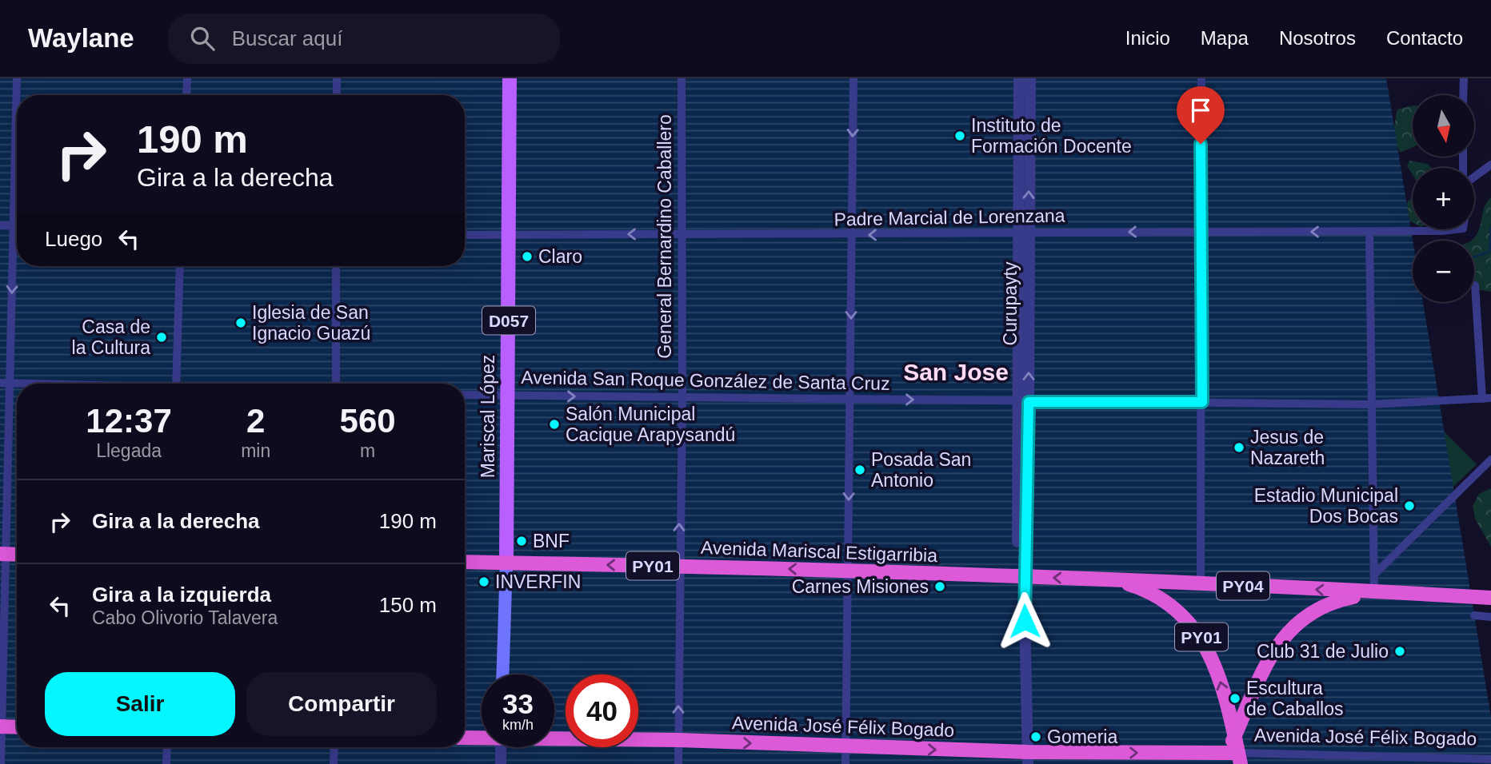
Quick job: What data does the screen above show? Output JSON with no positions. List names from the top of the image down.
{
  "streets": {
    "highway": [
      "Avenida Mariscal Estigarribia",
      "PY01",
      "PY04",
      "Avenida José Félix Bogado"
    ],
    "main road": ["D057", "Mariscal López"],
    "street": [
      "Padre Marcial de Lorenzana",
      "General Bernardino Caballero",
      "Curupayty",
      "Avenida San Roque González de Santa Cruz"
    ]
  },
  "crossings": [
    ["Padre Marcial de Lorenzana", "General Bernardino Caballero"],
    ["Padre Marcial de Lorenzana", "Curupayty"],
    ["Padre Marcial de Lorenzana", "Mariscal López"],
    ["General Bernardino Caballero", "Avenida San Roque González de Santa Cruz"],
    ["General Bernardino Caballero", "Avenida Mariscal Estigarribia"],
    ["General Bernardino Caballero", "Avenida José Félix Bogado"],
    ["Curupayty", "Avenida San Roque González de Santa Cruz"],
    ["Curupayty", "Avenida Mariscal Estigarribia"],
    ["Curupayty", "Avenida José Félix Bogado"],
    ["Avenida San Roque González de Santa Cruz", "Mariscal López"],
    ["Mariscal López", "Avenida Mariscal Estigarribia"],
    ["Avenida Mariscal Estigarribia", "PY01"],
    ["Avenida Mariscal Estigarribia", "PY04"],
    ["PY01", "PY04"]
  ],
  "one_way": [
    "Padre Marcial de Lorenzana",
    "General Bernardino Caballero",
    "Avenida Mariscal Estigarribia",
    "Avenida José Félix Bogado"
  ],
  "districts": ["San Jose"],
  "places": [
    "Instituto de Formación Docente",
    "Claro",
    "Iglesia de San Ignacio Guazú",
    "Casa de la Cultura",
    "Salón Municipal Cacique Arapysandú",
    "Jesus de Nazareth",
    "Posada San Antonio",
    "Estadio Municipal Dos Bocas",
    "BNF",
    "INVERFIN",
    "Carnes Misiones",
    "Club 31 de Julio",
    "Escultura de Caballos",
    "Gomeria"
  ],
  "north": "bottom",
  "page": {
    "header": "Waylane",
    "search": "Buscar aquí",
    "nav": [
      "Inicio",
      "Mapa",
      "Nosotros",
      "Contacto"
    ],
    "map_buttons": ["+", "−"],
    "turn": ["190 m", "Gira a la derecha"],
    "then": "Luego",
    "eta": [
      "12:37",
      "Llegada",
      "2",
      "min",
      "560",
      "m"
    ],
    "list": [
      {
        "name": "Gira a la derecha",
        "value": "190 m"
      },
      {
        "name": "Gira a la izquierda",
        "note": "Cabo Olivorio Talavera",
        "value": "150 m"
      }
    ],
    "buttons": ["Salir", "Compartir"],
    "speed": "33 km/h",
    "limit": "40"
  }
}
